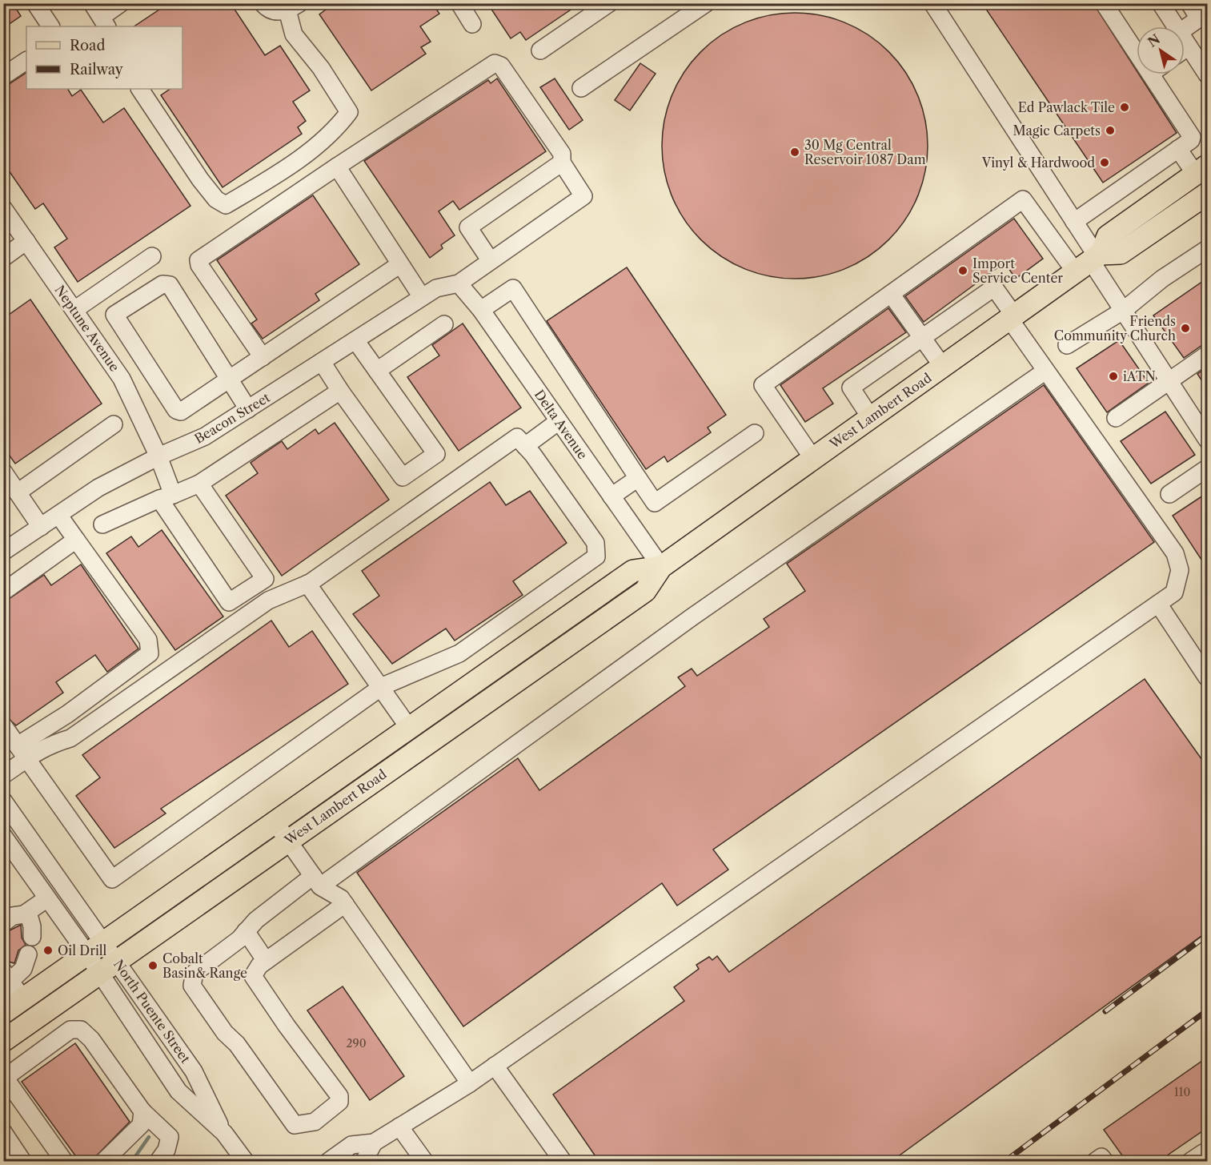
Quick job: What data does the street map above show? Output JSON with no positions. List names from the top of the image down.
{
  "streets": {
    "main road": ["West Lambert Road"],
    "street": [
      "Neptune Avenue",
      "Beacon Street",
      "Delta Avenue",
      "North Puente Street"
    ]
  },
  "crossings": [
    ["Neptune Avenue", "Beacon Street"],
    ["West Lambert Road", "Delta Avenue"],
    ["West Lambert Road", "North Puente Street"],
    ["Beacon Street", "Delta Avenue"]
  ],
  "places": [
    "Ed Pawlack Tile",
    "Magic Carpets",
    "30 Mg Central Reservoir 1087 Dam",
    "Vinyl & Hardwood",
    "Import Service Center",
    "Friends Community Church",
    "iATN",
    "Oil Drill",
    "Cobalt Basin& Range"
  ],
  "house_numbers": ["290", "110"],
  "legend": ["Road", "Railway"],
  "north": "top left"
}
